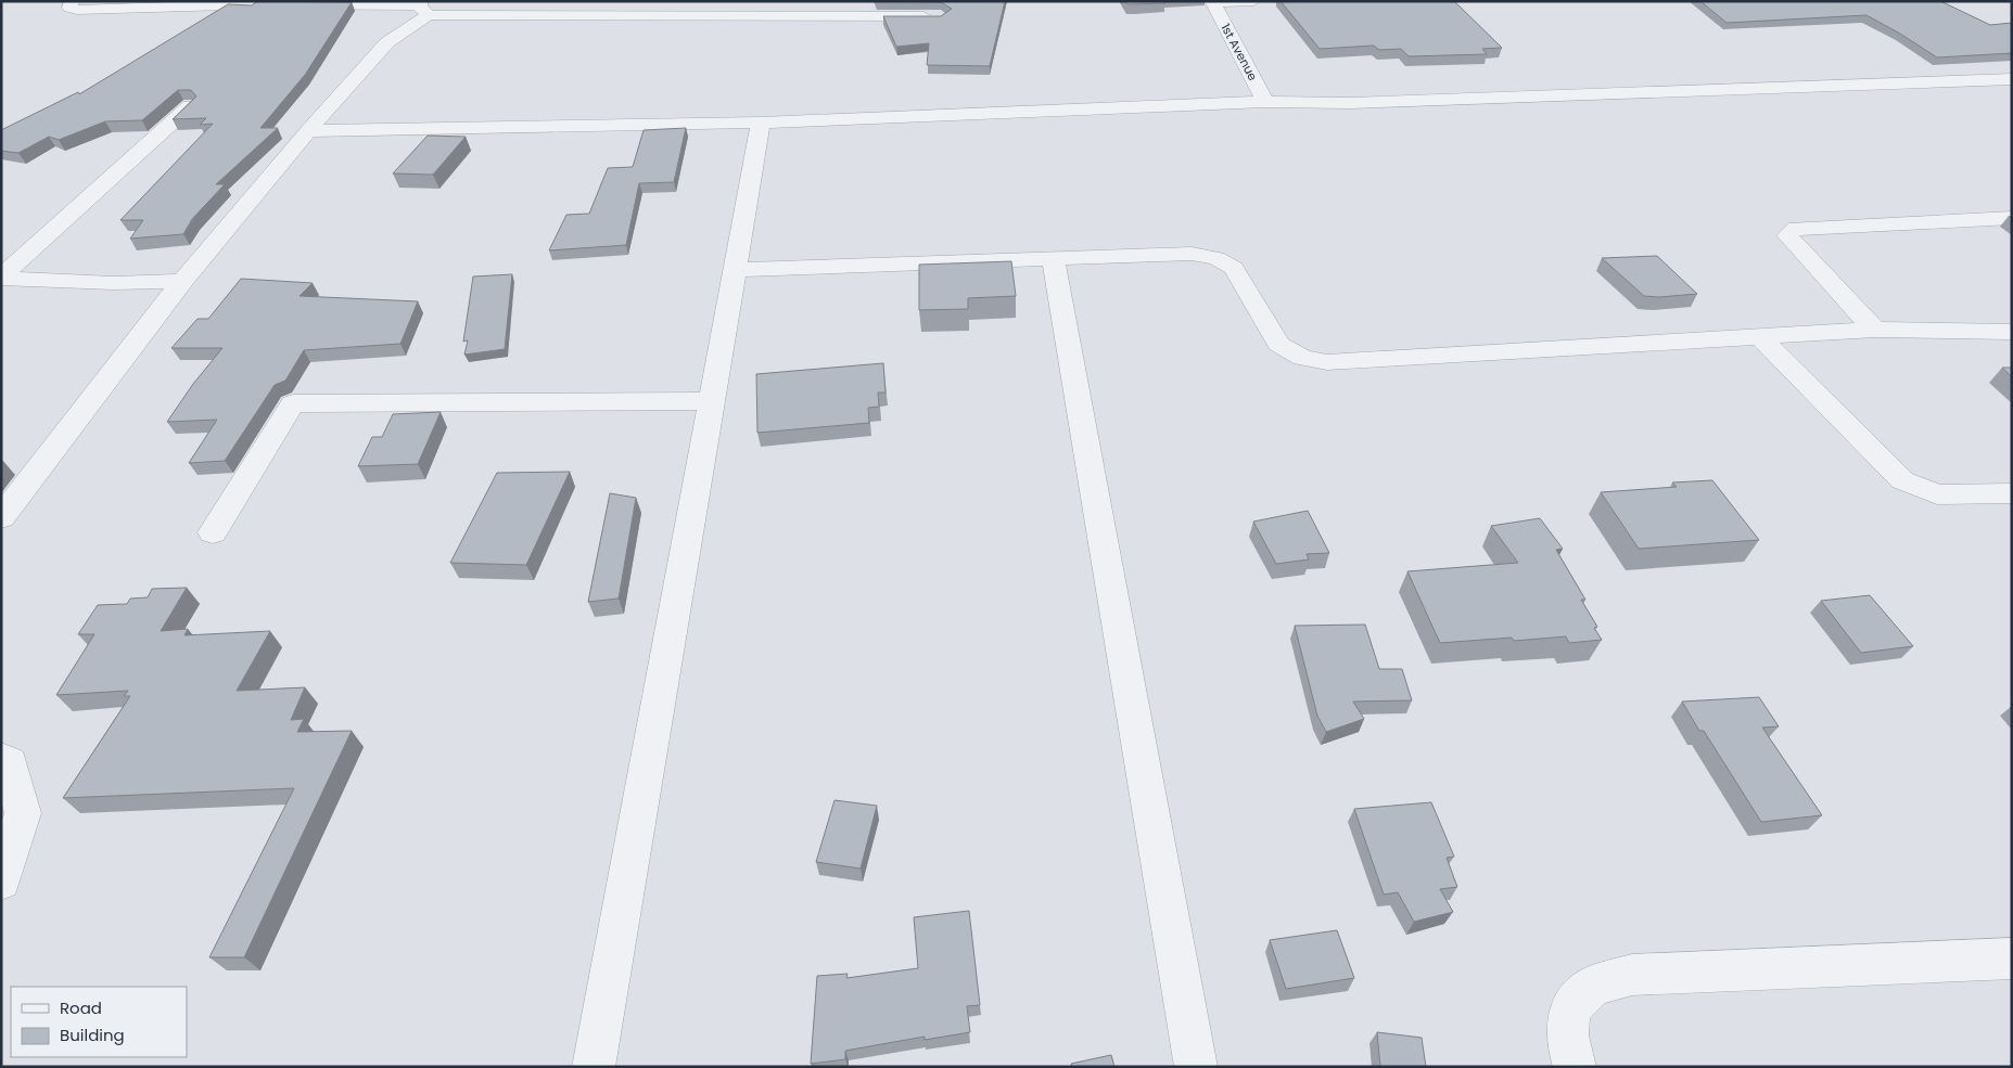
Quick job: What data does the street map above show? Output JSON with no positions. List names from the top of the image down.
{
  "streets": {
    "street": ["1st Avenue"]
  },
  "legend": ["Road", "Building"]
}
